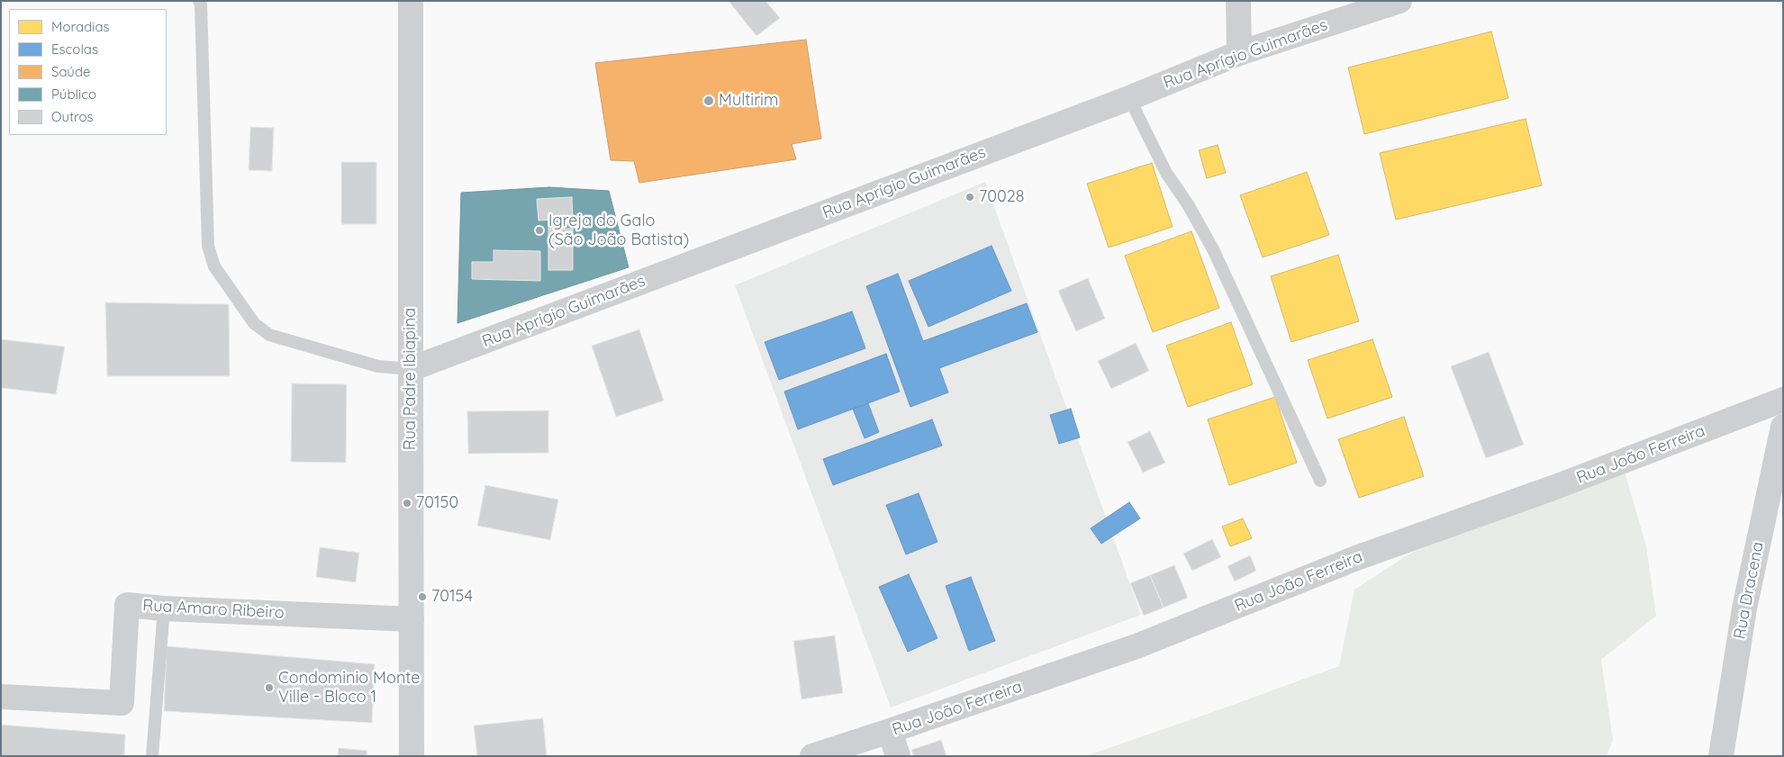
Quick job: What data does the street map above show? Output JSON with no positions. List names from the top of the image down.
{
  "streets": {
    "street": [
      "Rua Aprígio Guimarães",
      "Rua Padre Ibiapina",
      "Rua João Ferreira",
      "Rua Dracena",
      "Rua Amaro Ribeiro"
    ]
  },
  "crossings": [
    ["Rua Aprígio Guimarães", "Rua Padre Ibiapina"],
    ["Rua Padre Ibiapina", "Rua Amaro Ribeiro"]
  ],
  "places": [
    "Multirim",
    "70028",
    "Igreja do Galo (São João Batista)",
    "70150",
    "70154",
    "Condominio Monte Ville - Bloco 1"
  ],
  "legend": [
    "Moradias",
    "Escolas",
    "Saúde",
    "Público",
    "Outros"
  ]
}
